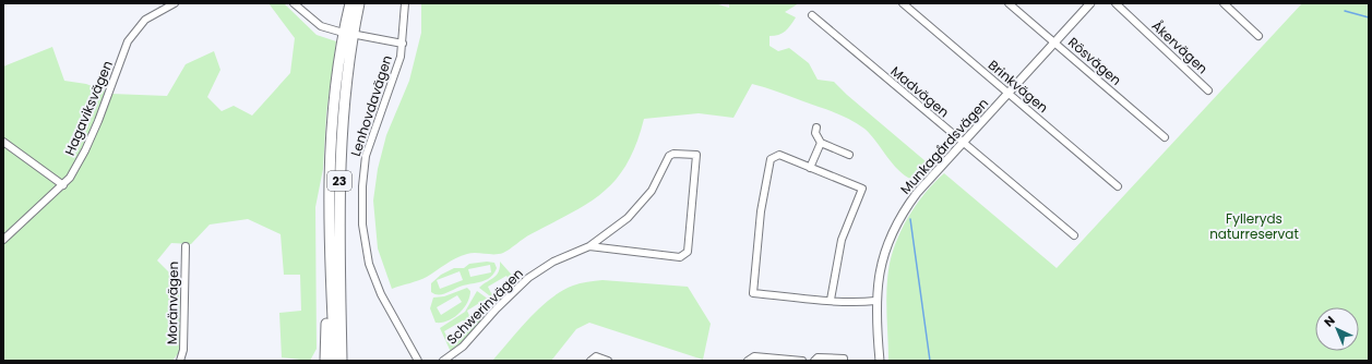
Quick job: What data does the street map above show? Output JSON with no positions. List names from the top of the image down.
{
  "streets": {
    "main road": ["23"],
    "street": [
      "Åkervägen",
      "Rösvägen",
      "Brinkvägen",
      "Madvägen",
      "Lenhovdavägen",
      "Hagaviksvägen",
      "Munkagårdsvägen",
      "Moränvägen",
      "Schwerinvägen"
    ]
  },
  "crossings": [
    ["Rösvägen", "Munkagårdsvägen"],
    ["Brinkvägen", "Munkagårdsvägen"],
    ["Madvägen", "Munkagårdsvägen"]
  ],
  "parks": ["Fylleryds naturreservat"],
  "north": "top left"
}
